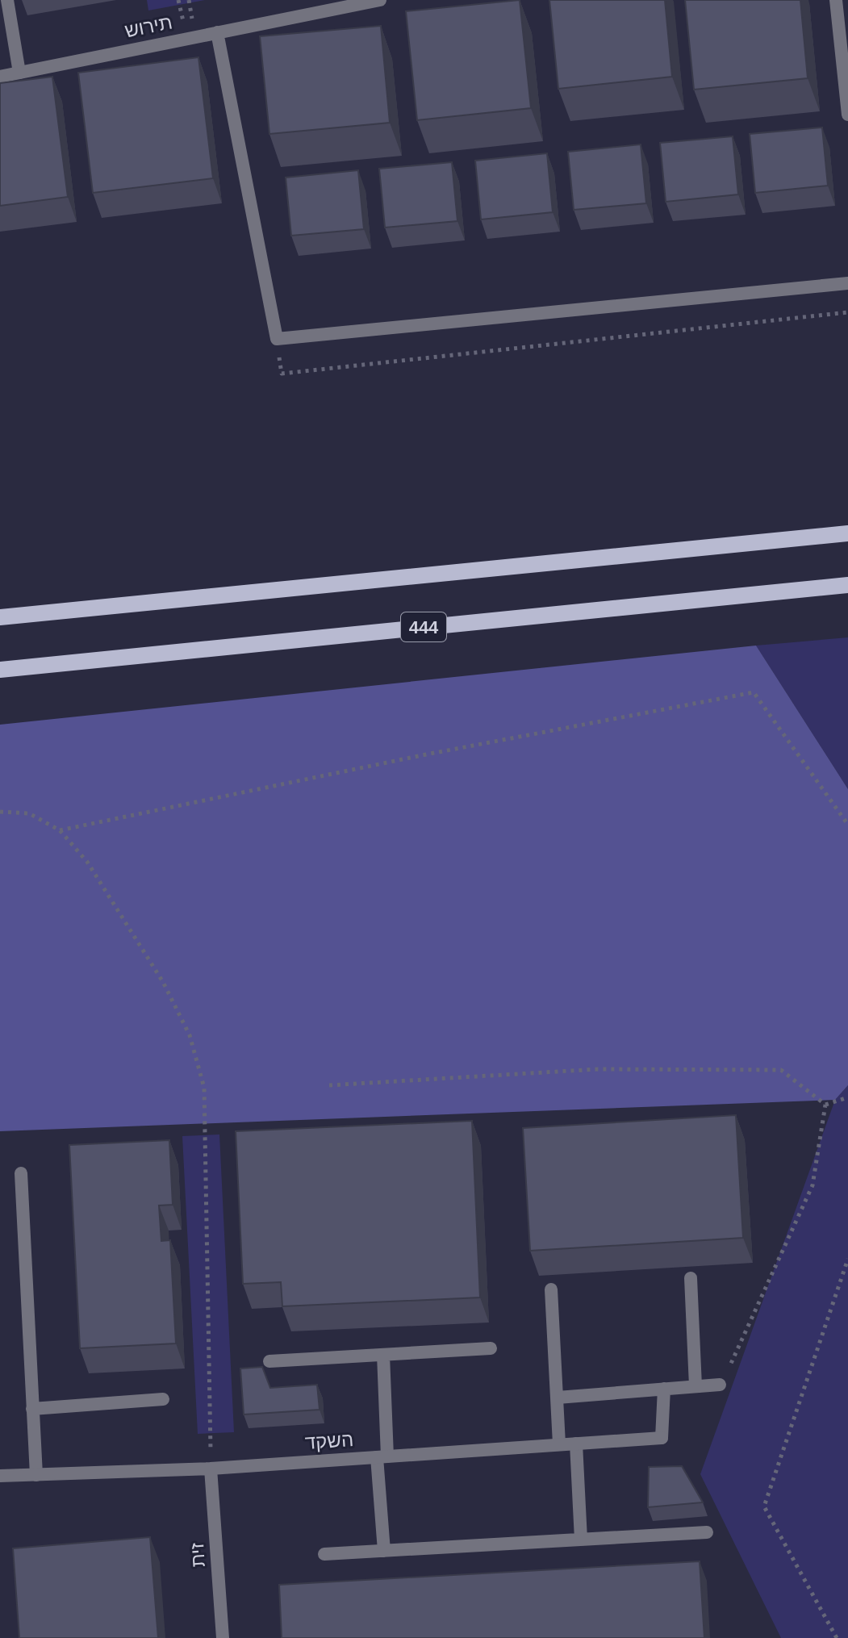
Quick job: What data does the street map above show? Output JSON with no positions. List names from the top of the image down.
{
  "streets": {
    "main road": ["444"],
    "street": ["תירוש", "השקד", "זית"]
  },
  "crossings": [
    ["השקד", "זית"]
  ]
}
